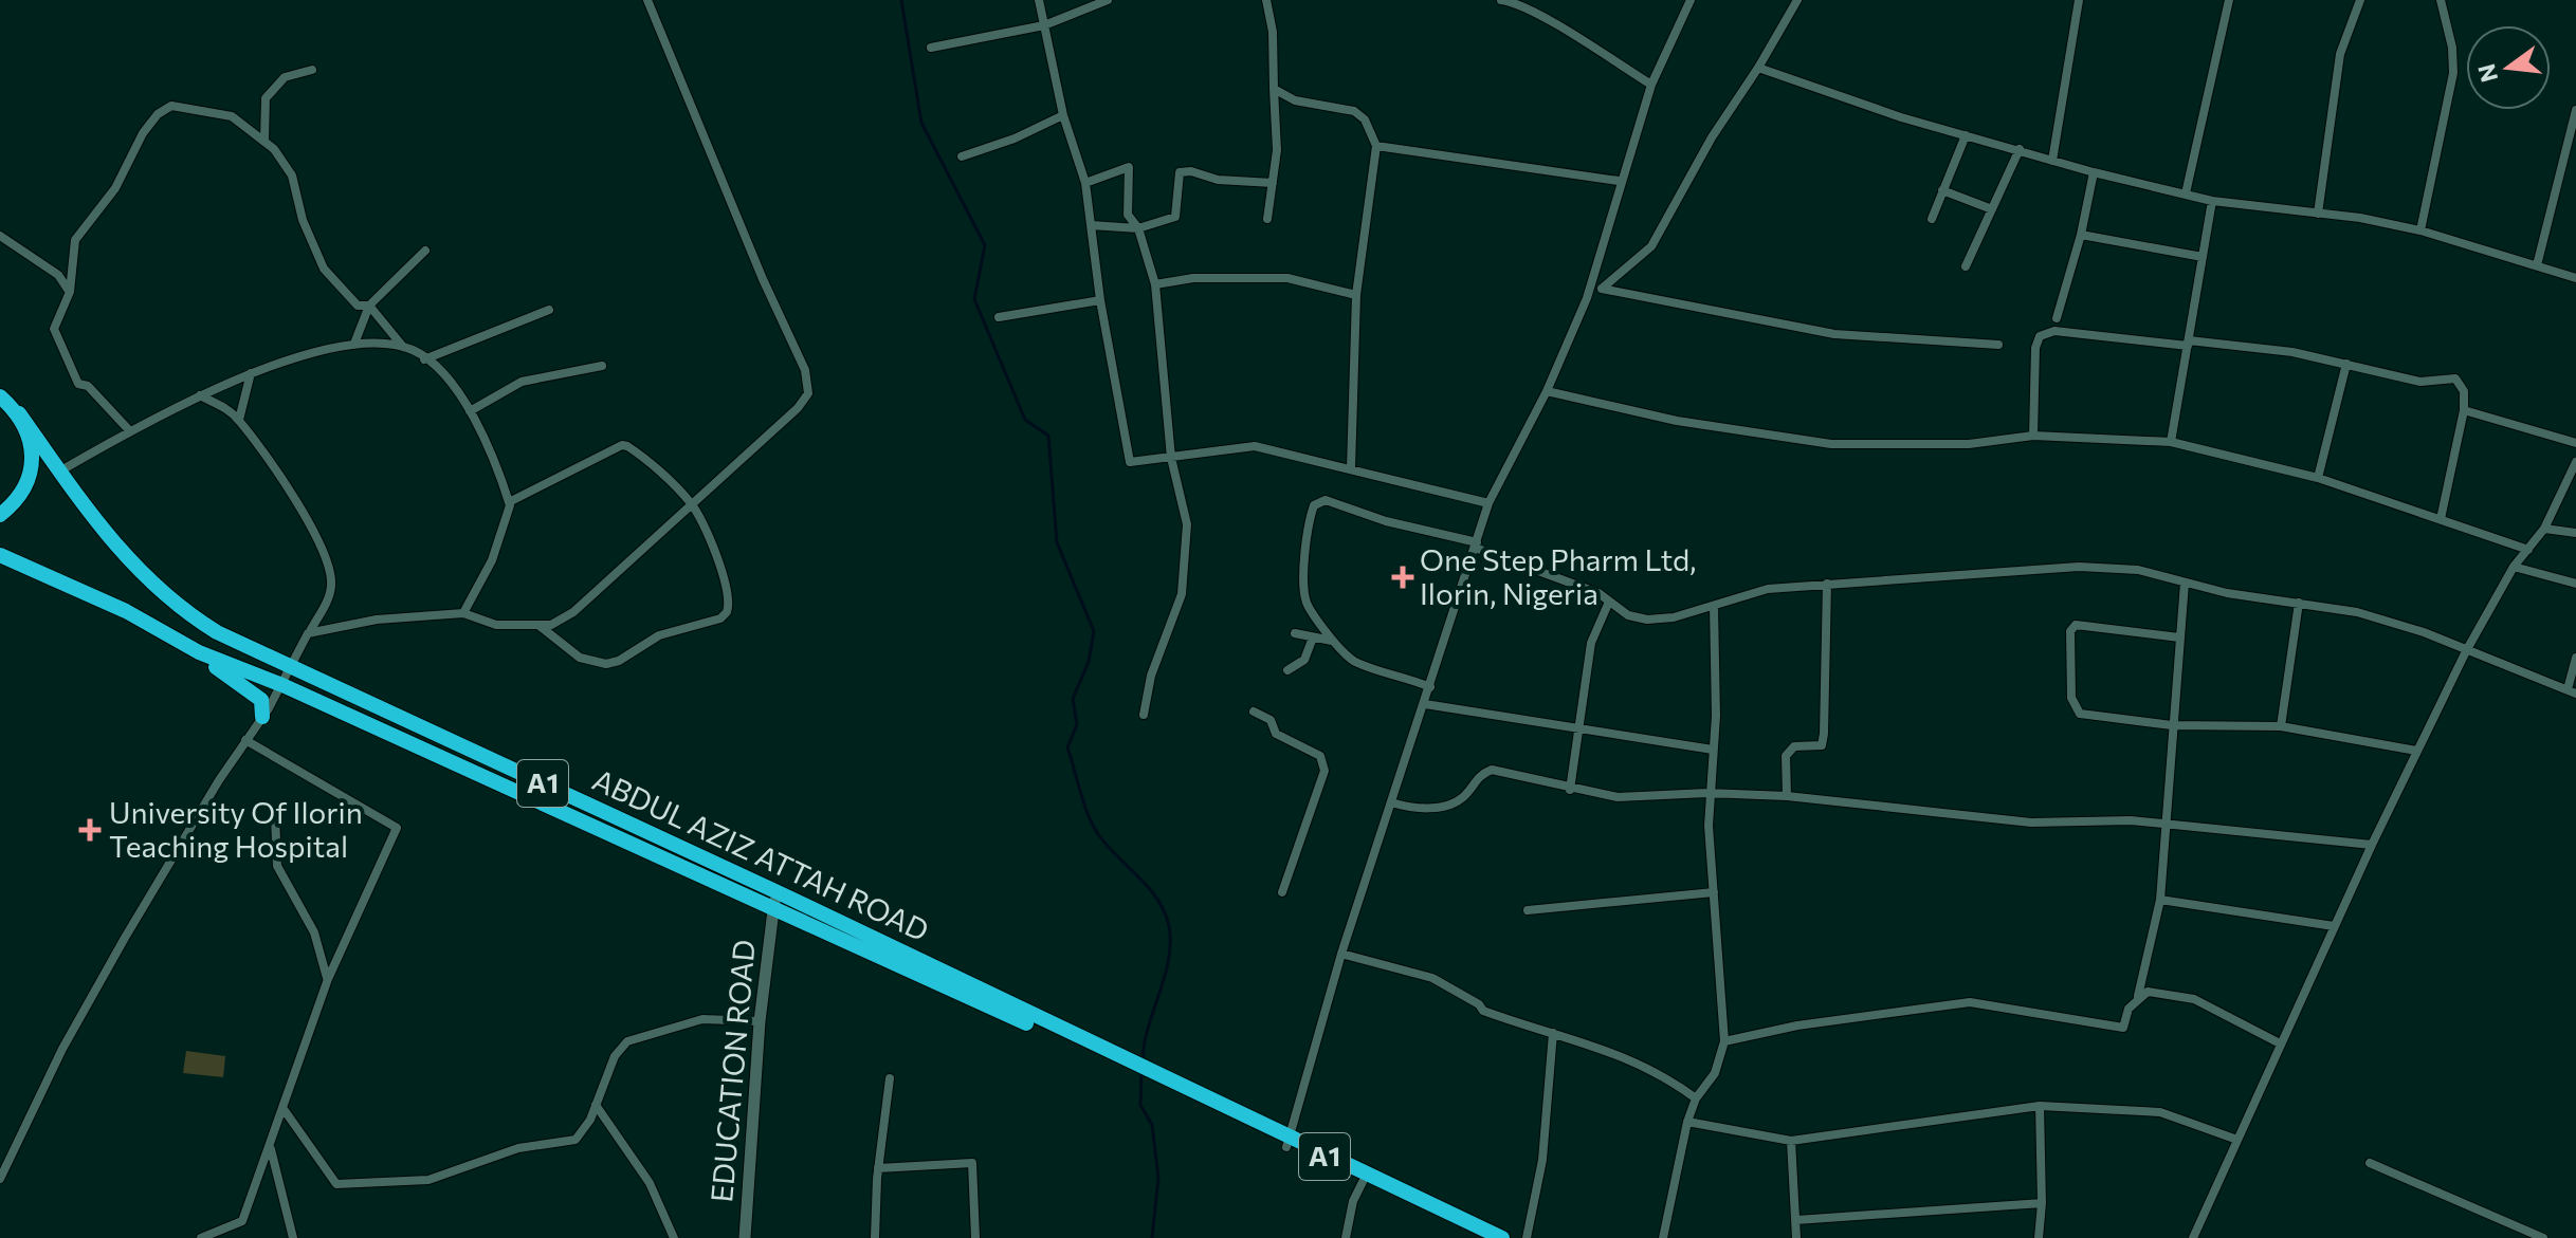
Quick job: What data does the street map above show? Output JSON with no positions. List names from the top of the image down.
{
  "streets": {
    "highway": ["A1", "ABDUL AZIZ ATTAH ROAD"],
    "street": ["EDUCATION ROAD"]
  },
  "crossings": [
    ["ABDUL AZIZ ATTAH ROAD", "EDUCATION ROAD"]
  ],
  "places": {
    "health": ["One Step Pharm Ltd, Ilorin, Nigeria", "University Of Ilorin Teaching Hospital"]
  },
  "north": "left"
}
